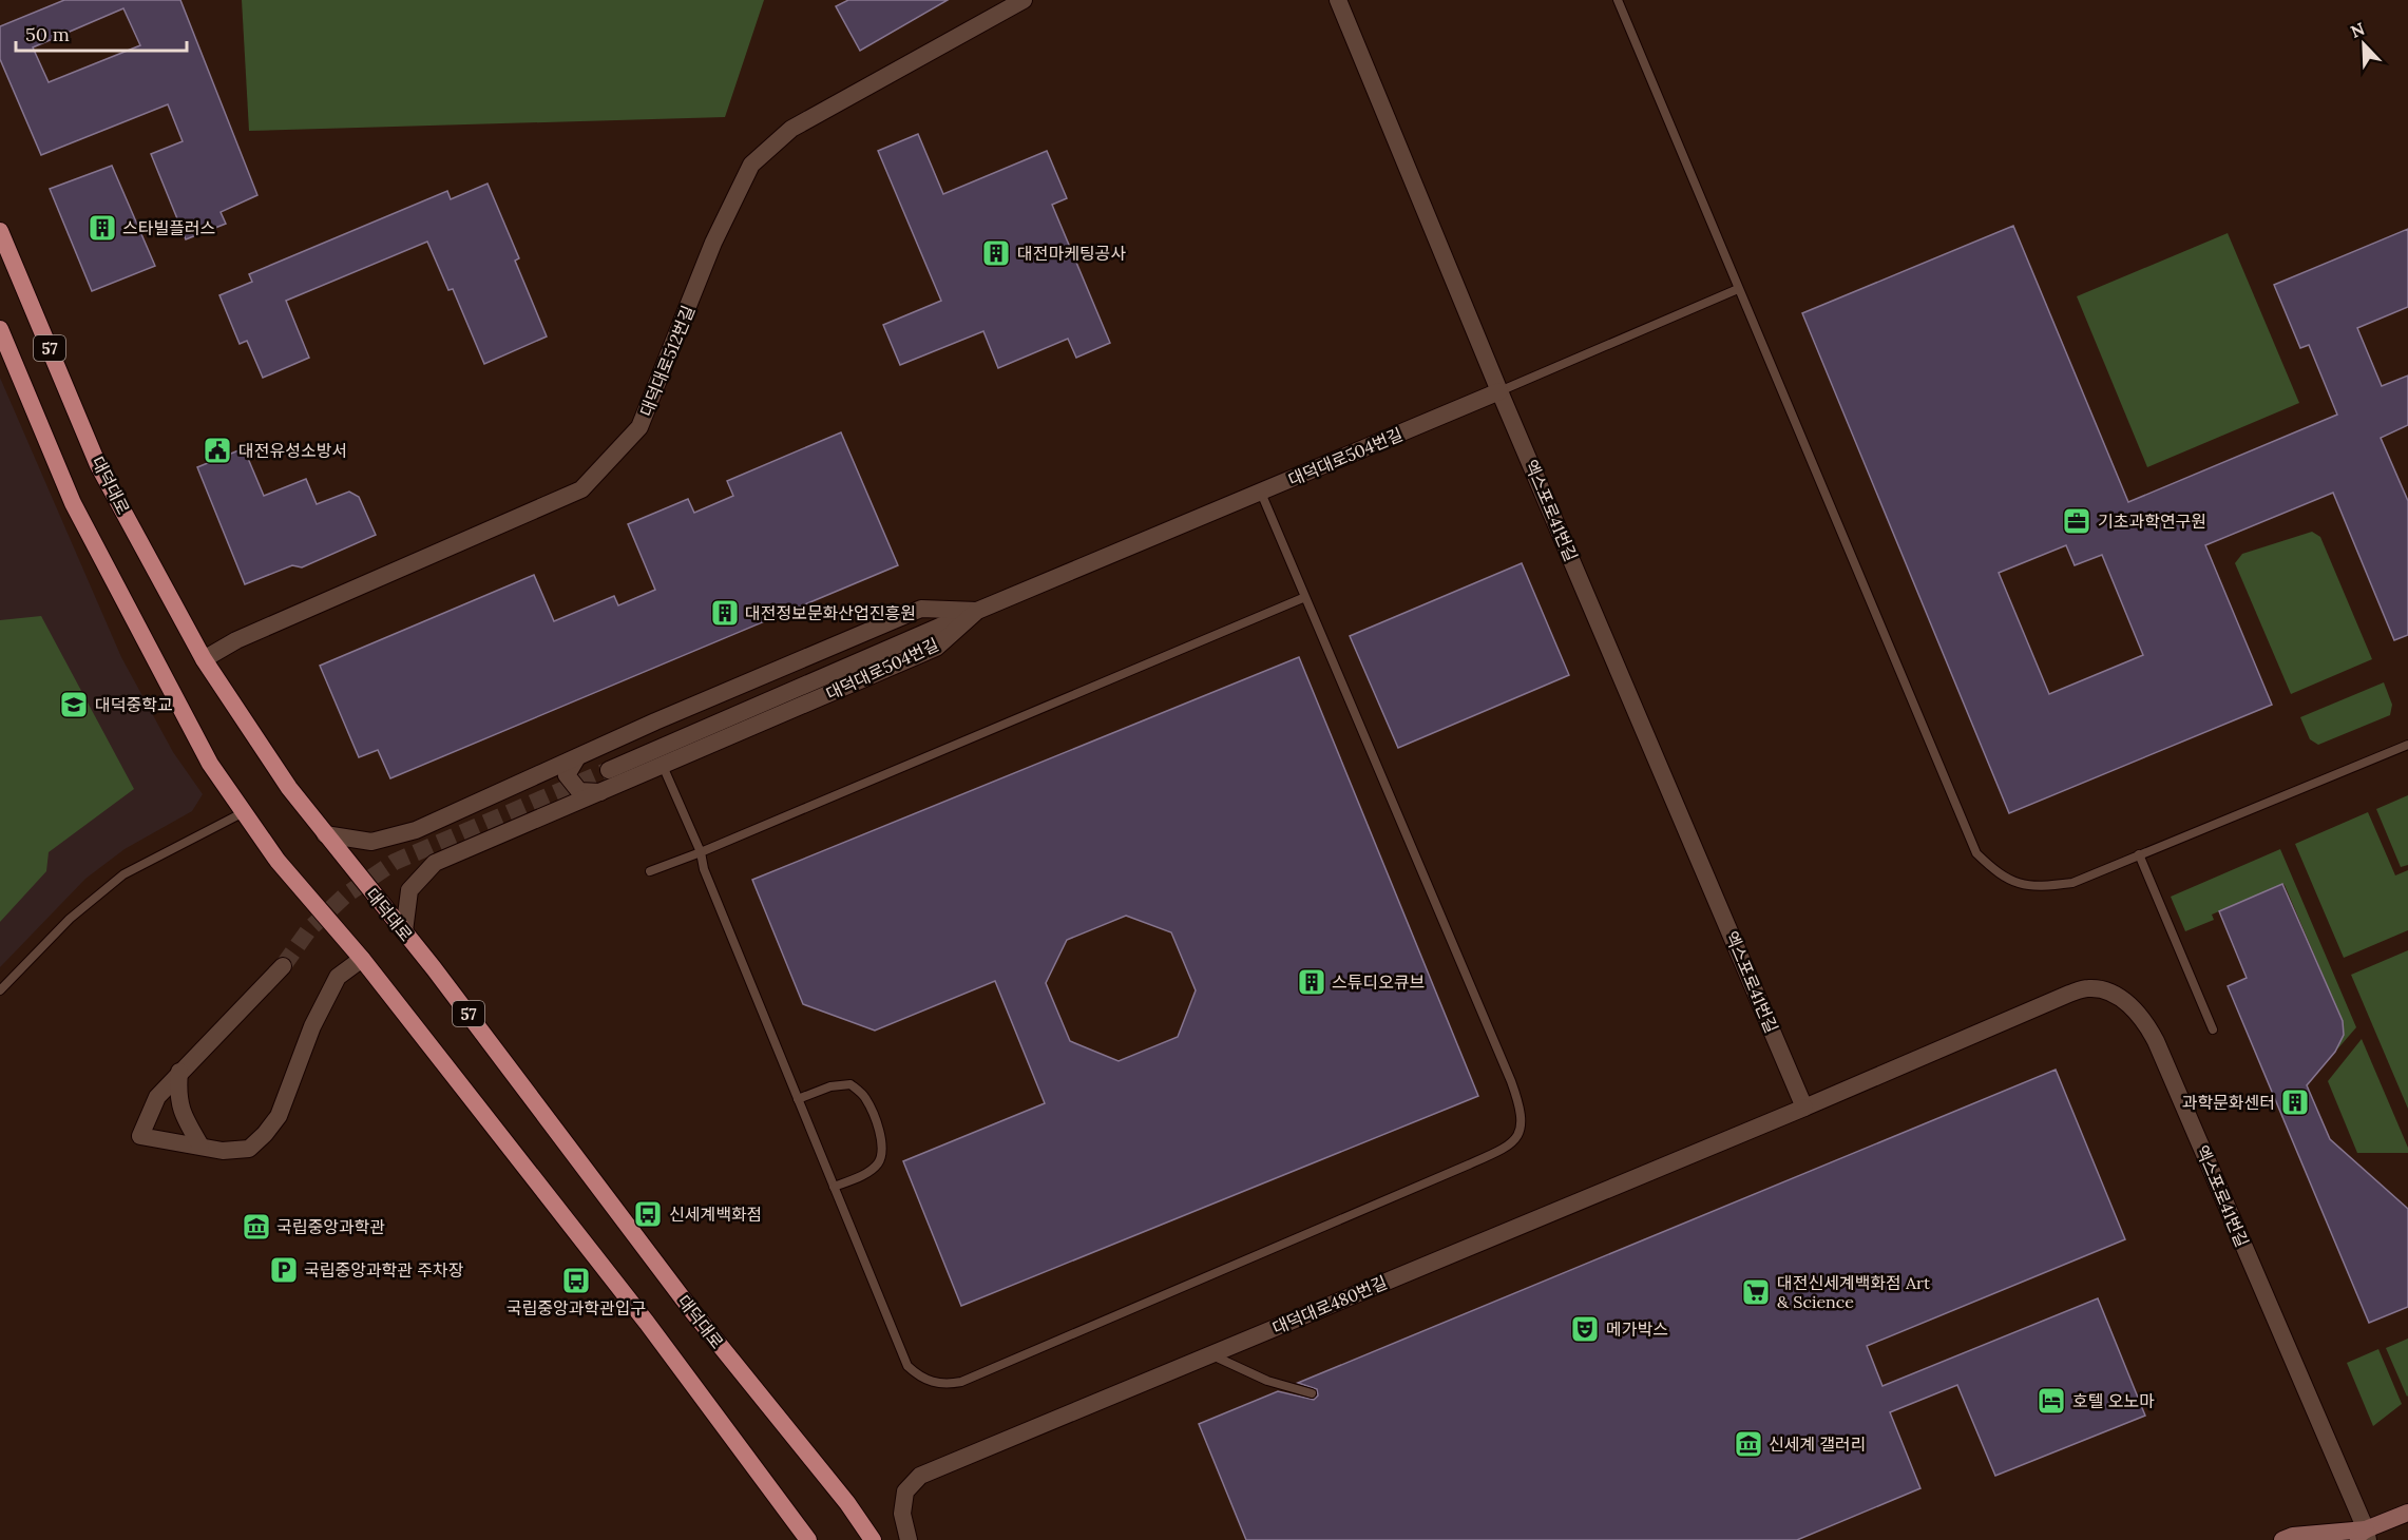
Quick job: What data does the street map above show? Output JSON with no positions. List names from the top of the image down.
{
  "streets": {
    "main road": ["57", "대덕대로"],
    "street": [
      "대덕대로512번길",
      "대덕대로504번길",
      "엑스포로41번길",
      "대덕대로480번길"
    ]
  },
  "crossings": [
    ["대덕대로512번길", "대덕대로"],
    ["대덕대로504번길", "대덕대로"],
    ["대덕대로504번길", "엑스포로41번길"],
    ["엑스포로41번길", "대덕대로480번길"]
  ],
  "places": {
    "building": [
      "스타빌플러스",
      "대전마케팅공사",
      "대전정보문화산업진흥원",
      "스튜디오큐브",
      "과학문화센터"
    ],
    "public building": ["대전유성소방서"],
    "office": ["기초과학연구원"],
    "school or university": ["대덕중학교"],
    "bus stop": ["신세계백화점", "국립중앙과학관입구"],
    "museum": ["국립중앙과학관", "신세계 갤러리"],
    "parking": ["국립중앙과학관 주차장"],
    "supermarket": ["대전신세계백화점 Art & Science"],
    "theatre": ["메가박스"],
    "hotel": ["호텔 오노마"]
  },
  "scale_bar": "50 m",
  "north": "top left"
}
